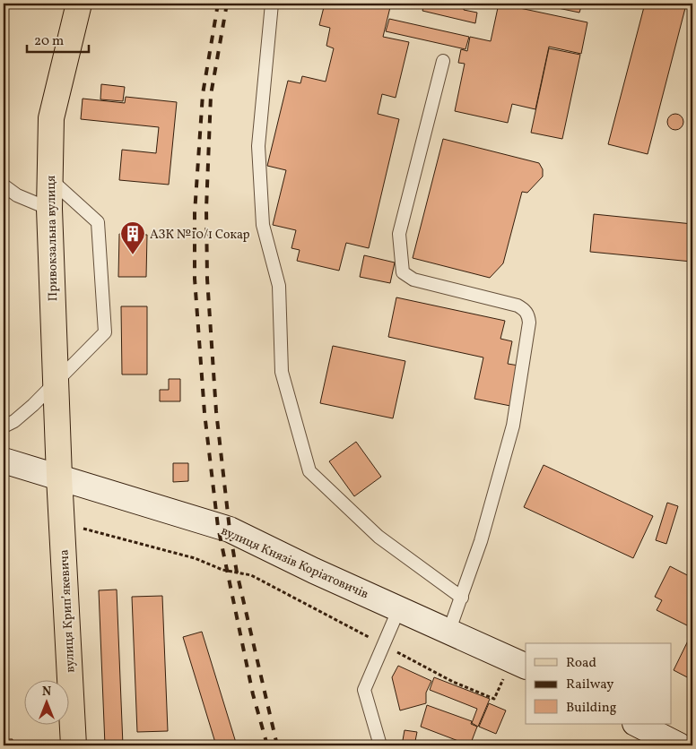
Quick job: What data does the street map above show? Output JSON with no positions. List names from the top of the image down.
{
  "streets": {
    "main road": ["Привокзальна вулиця", "вулиця Князів Коріатовичів", "вулиця Крипʼякевича"]
  },
  "crossings": [
    ["Привокзальна вулиця", "вулиця Князів Коріатовичів"],
    ["Привокзальна вулиця", "вулиця Крипʼякевича"],
    ["вулиця Князів Коріатовичів", "вулиця Крипʼякевича"]
  ],
  "places": {
    "building": ["АЗК №10/1 Сокар"]
  },
  "legend": ["Road", "Railway", "Building"],
  "scale_bar": "20 m",
  "north": "top"
}
